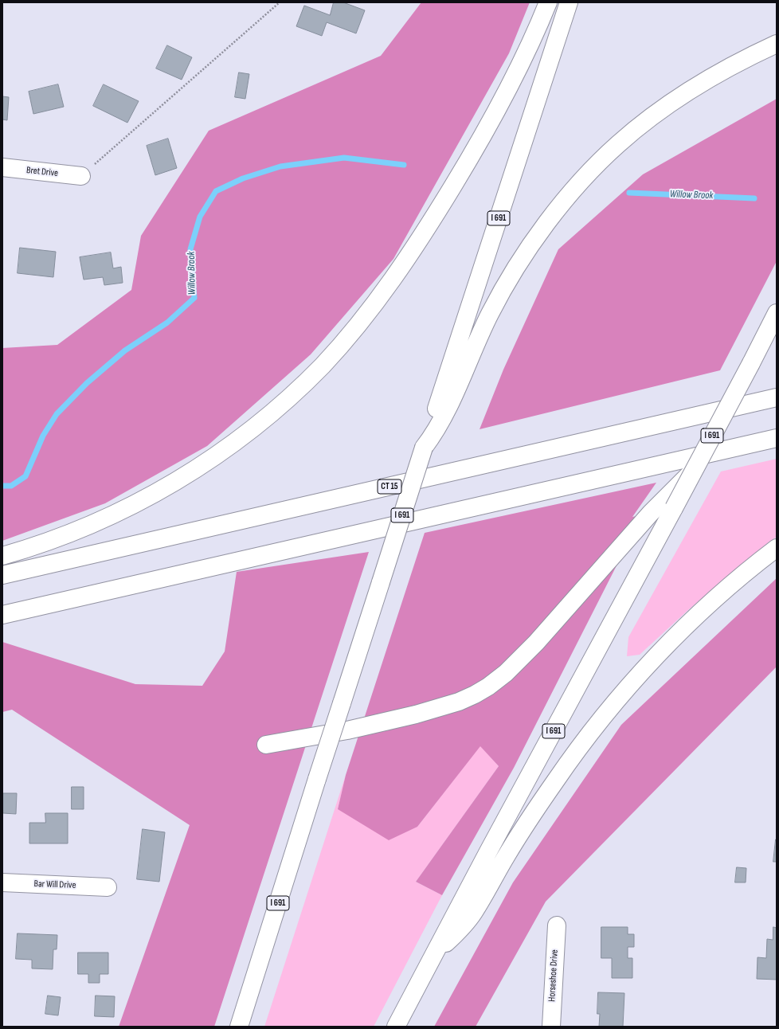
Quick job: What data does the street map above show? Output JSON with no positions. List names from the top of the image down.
{
  "streets": {
    "main road": [
      "Bret Drive",
      "I 691",
      "CT 15",
      "Bar Will Drive",
      "Horseshoe Drive"
    ]
  },
  "water": ["Willow Brook"]
}
